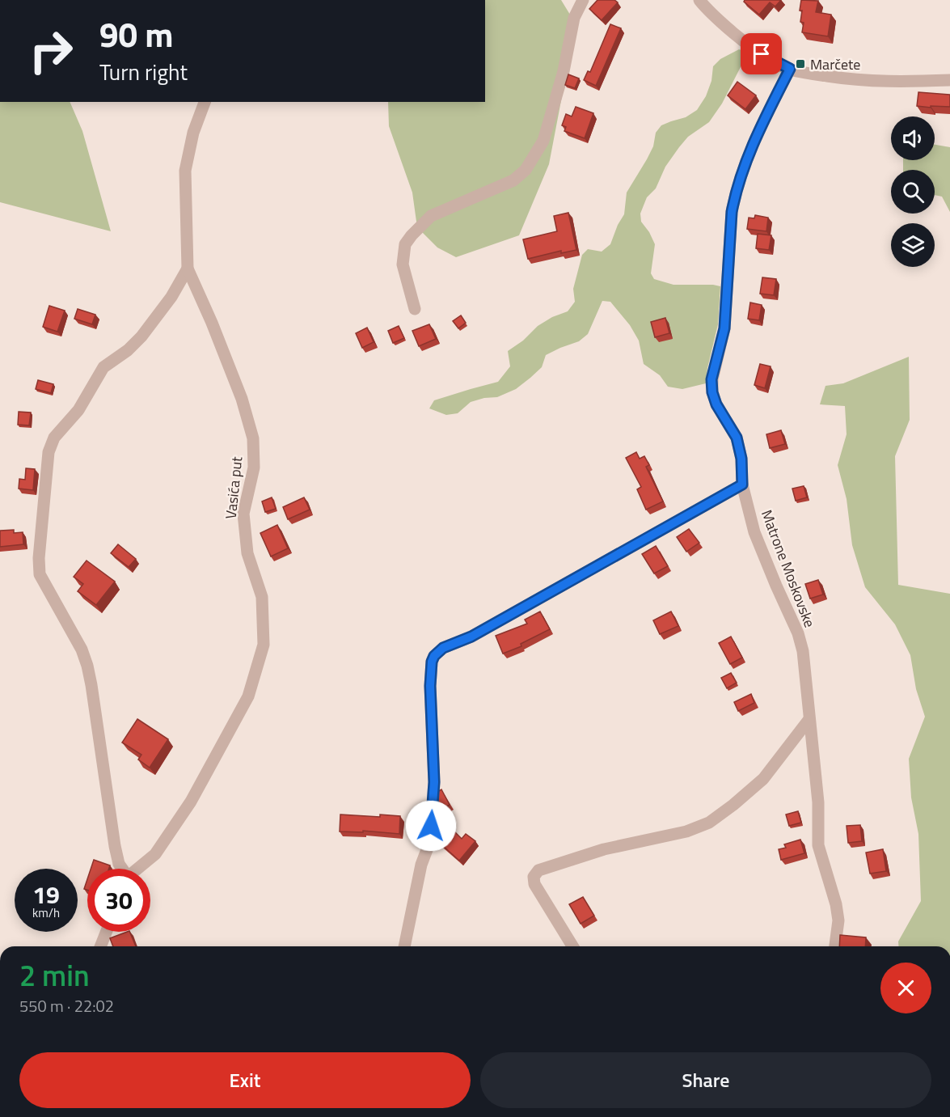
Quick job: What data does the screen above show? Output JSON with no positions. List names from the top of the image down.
{
  "streets": {
    "street": ["Vasića put", "Matrone Moskovske"]
  },
  "places": {
    "transit": ["Marčete"]
  },
  "page": {
    "turn": ["90 m", "Turn right"],
    "speed": "19 km/h",
    "limit": "30",
    "heading": ["2 min", "550 m · 22:02"],
    "buttons": ["Exit", "Share"]
  }
}
